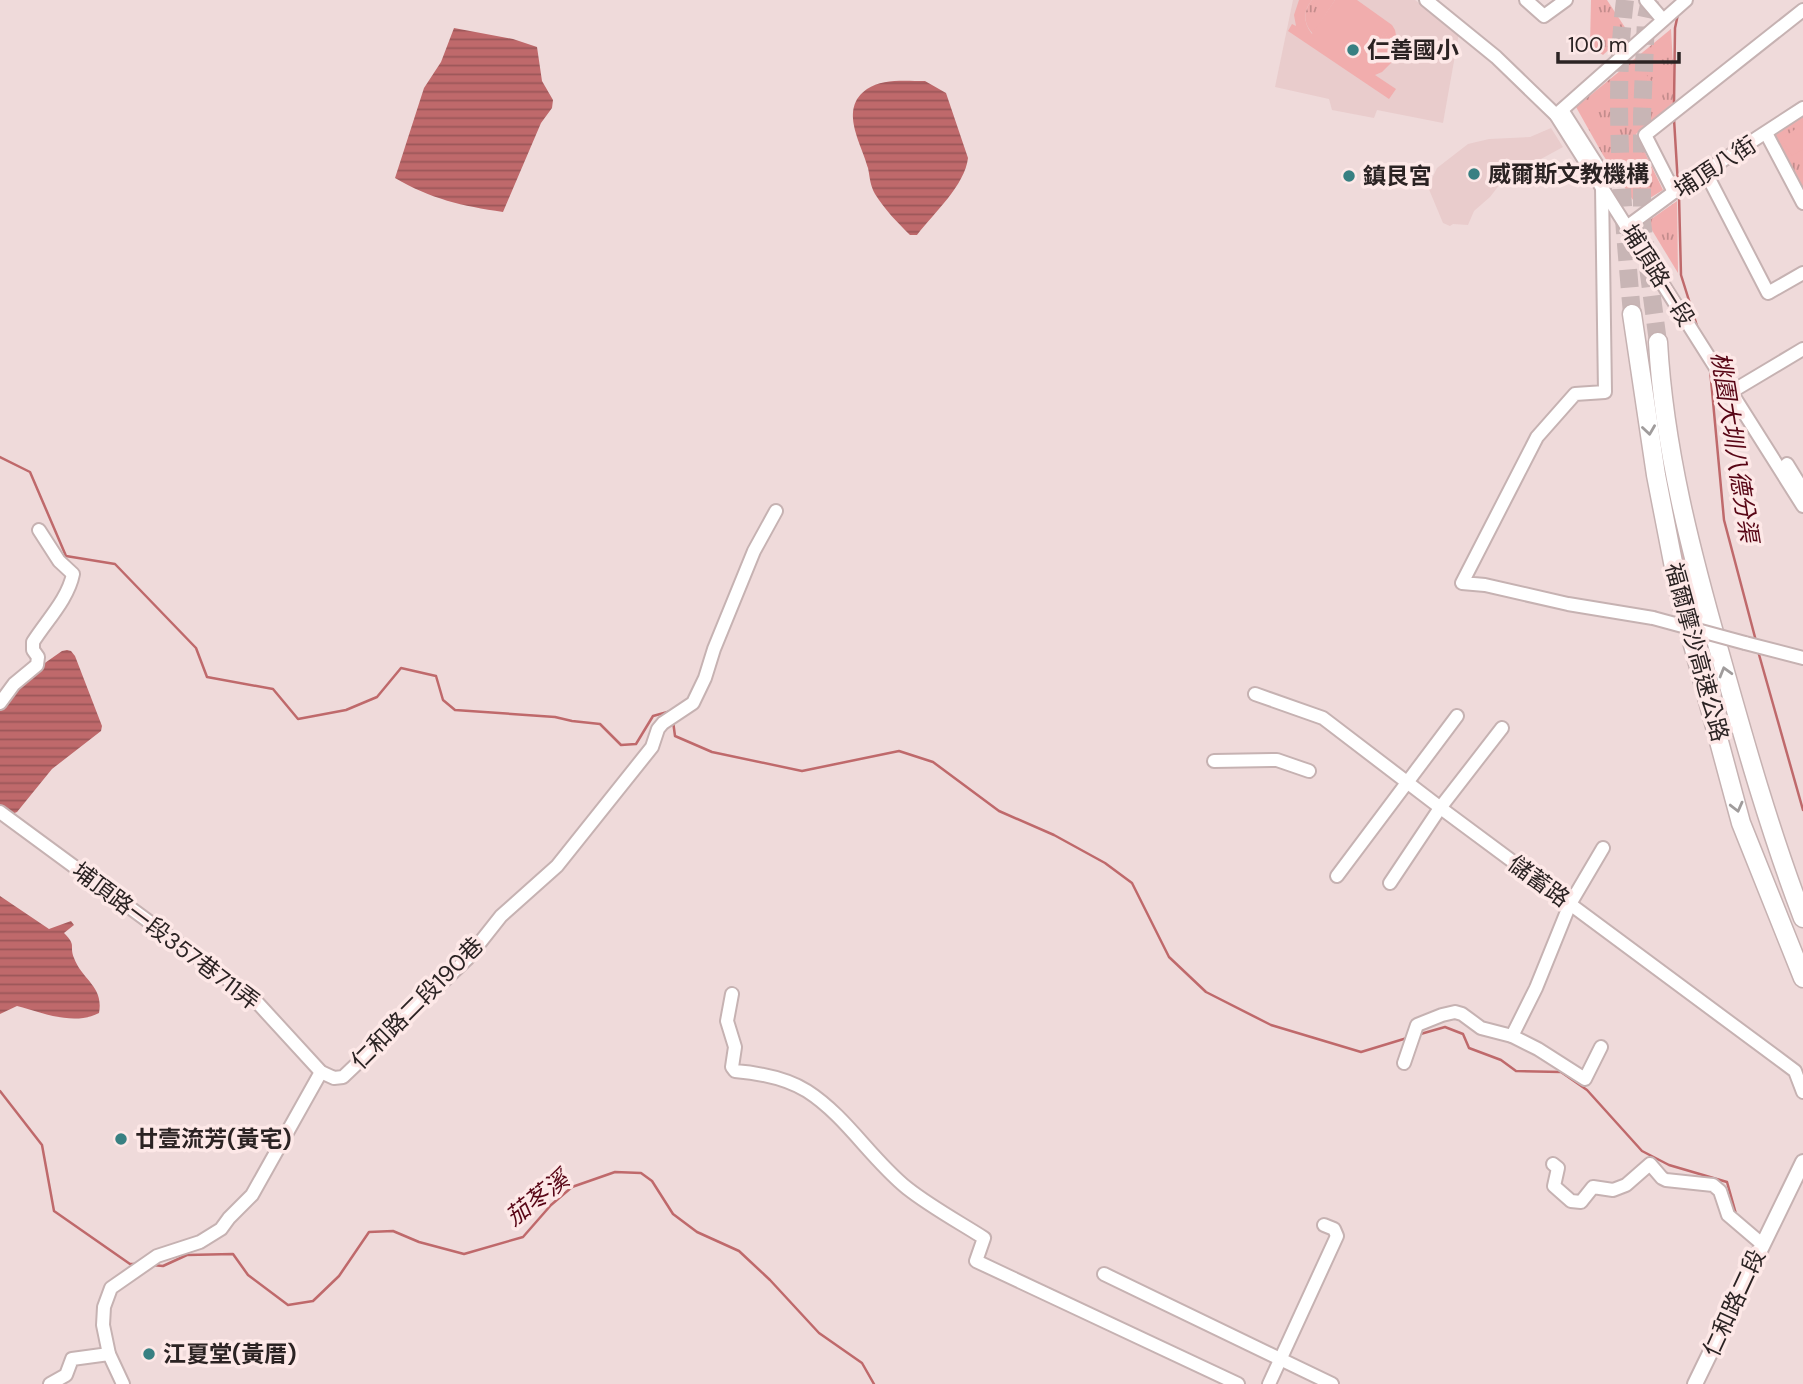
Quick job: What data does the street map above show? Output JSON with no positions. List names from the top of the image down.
{
  "streets": {
    "highway": ["福爾摩沙高速公路"],
    "main road": ["仁和路二段"],
    "street": [
      "埔頂八街",
      "埔頂路一段",
      "儲蓄路",
      "埔頂路一段357巷711弄",
      "仁和路二段190巷"
    ]
  },
  "crossings": [
    ["埔頂八街", "埔頂路一段"],
    ["埔頂路一段357巷711弄", "仁和路二段190巷"]
  ],
  "water": ["桃園大圳八德分渠", "茄苳溪"],
  "places": [
    "仁善國小",
    "威爾斯文教機構",
    "鎮艮宮",
    "廿壹流芳(黃宅)",
    "江夏堂(黃厝)"
  ],
  "scale_bar": "100 m"
}
